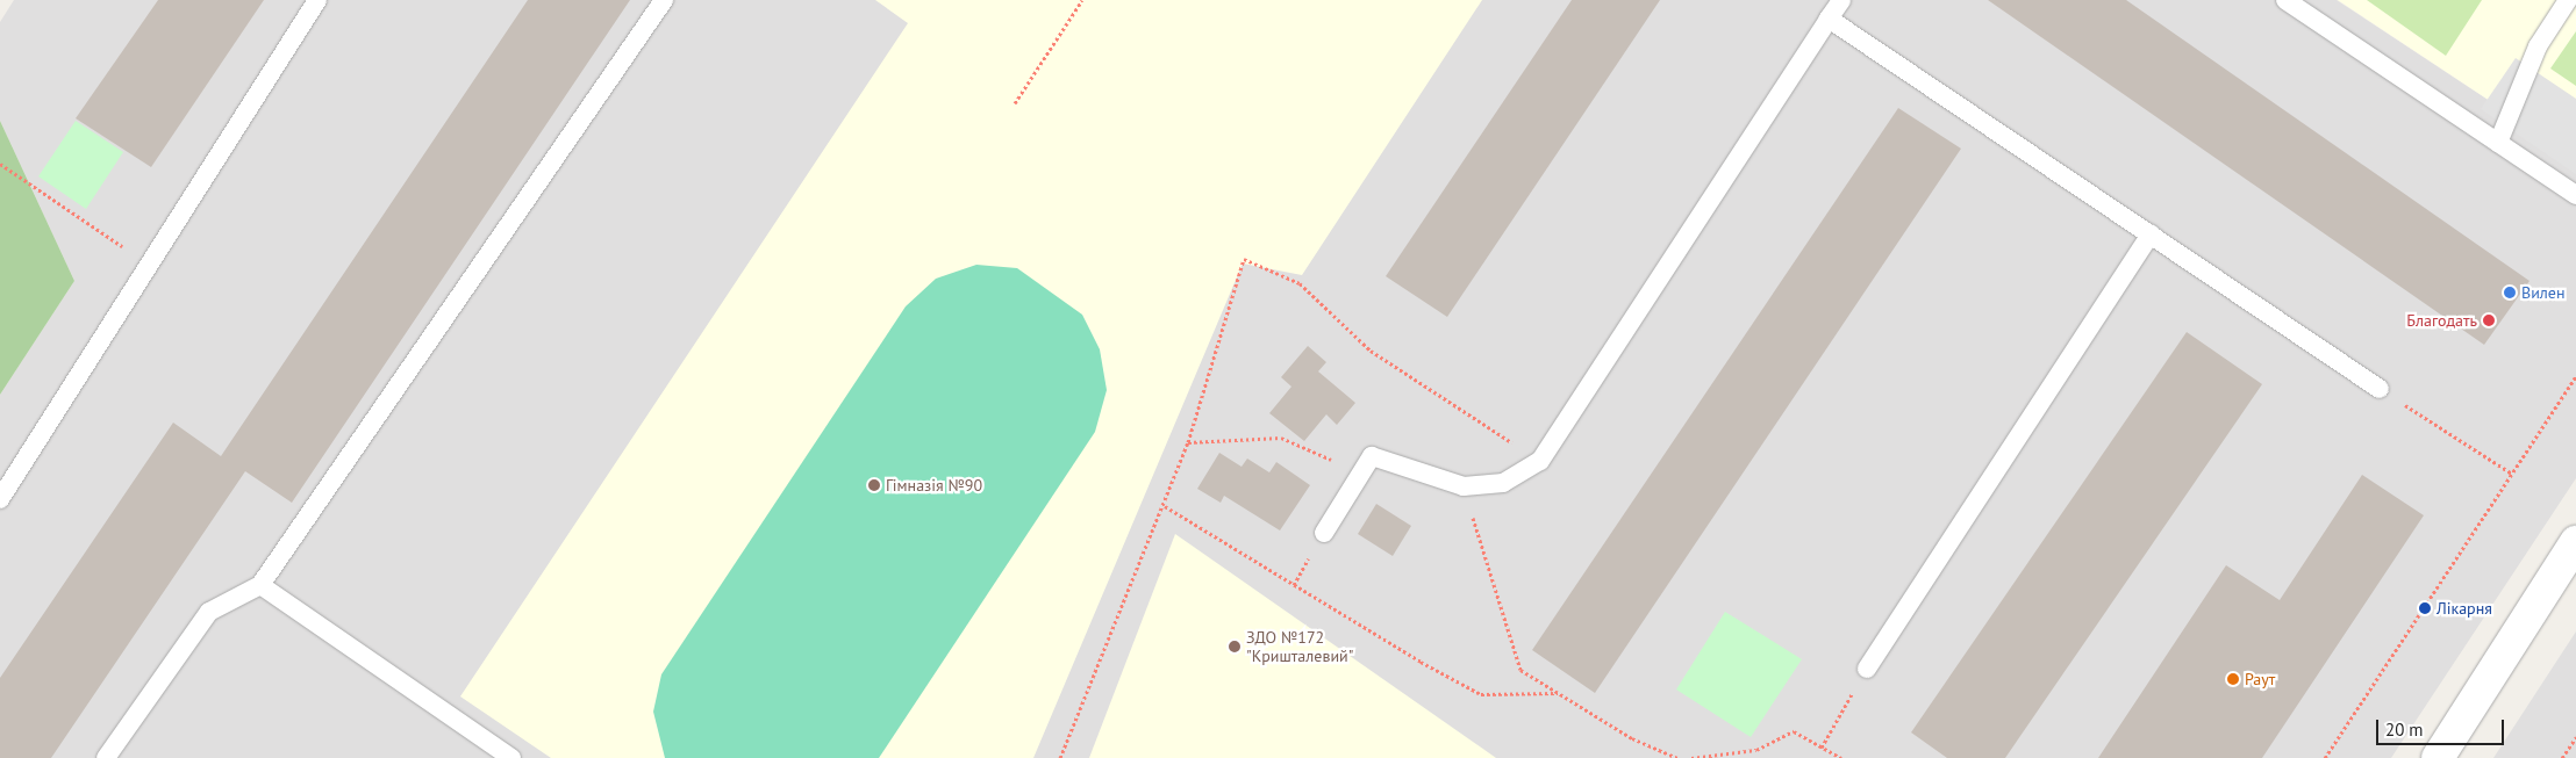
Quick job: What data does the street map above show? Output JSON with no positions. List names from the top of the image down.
{
  "places": [
    "Вилен",
    "Благодать",
    "Гімназія №90",
    "Лікарня",
    "ЗДО №172 \"Кришталевий\"",
    "Раут"
  ],
  "scale_bar": "20 m"
}
